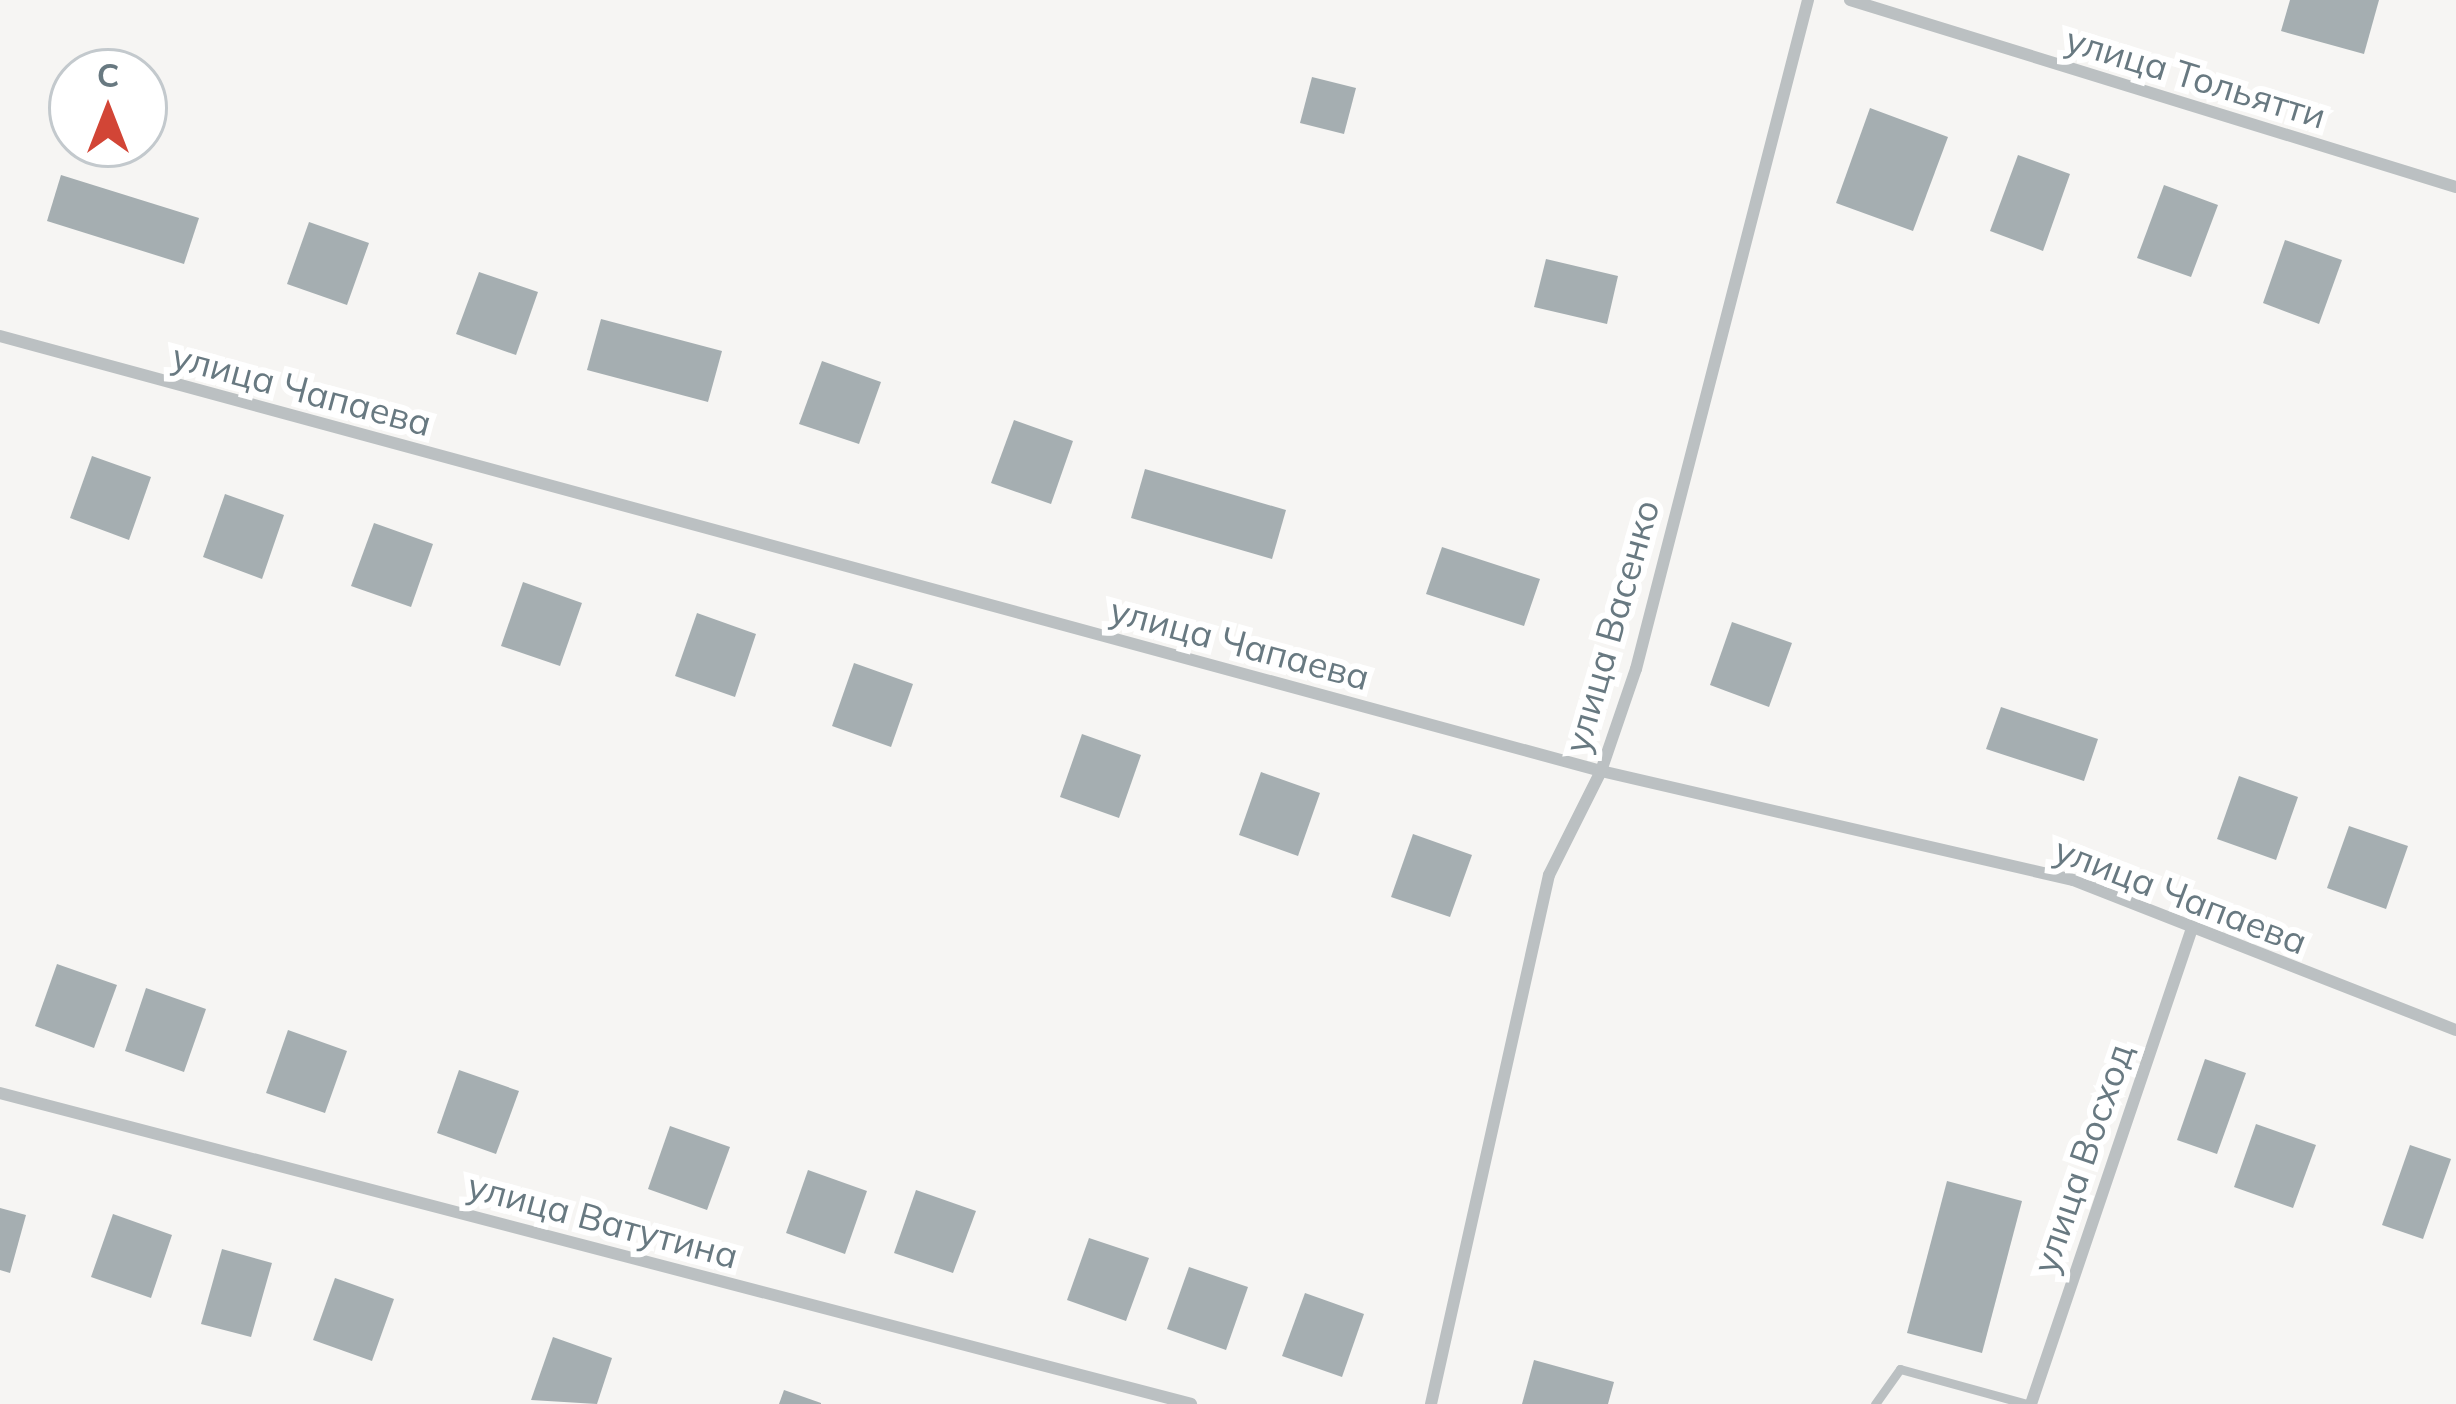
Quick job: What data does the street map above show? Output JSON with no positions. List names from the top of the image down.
{
  "streets": {
    "street": [
      "улица Тольятти",
      "улица Чапаева",
      "улица Васенко",
      "улица Восход",
      "улица Ватутина"
    ]
  },
  "crossings": [
    ["улица Чапаева", "улица Васенко"],
    ["улица Чапаева", "улица Восход"]
  ],
  "north": "top"
}
